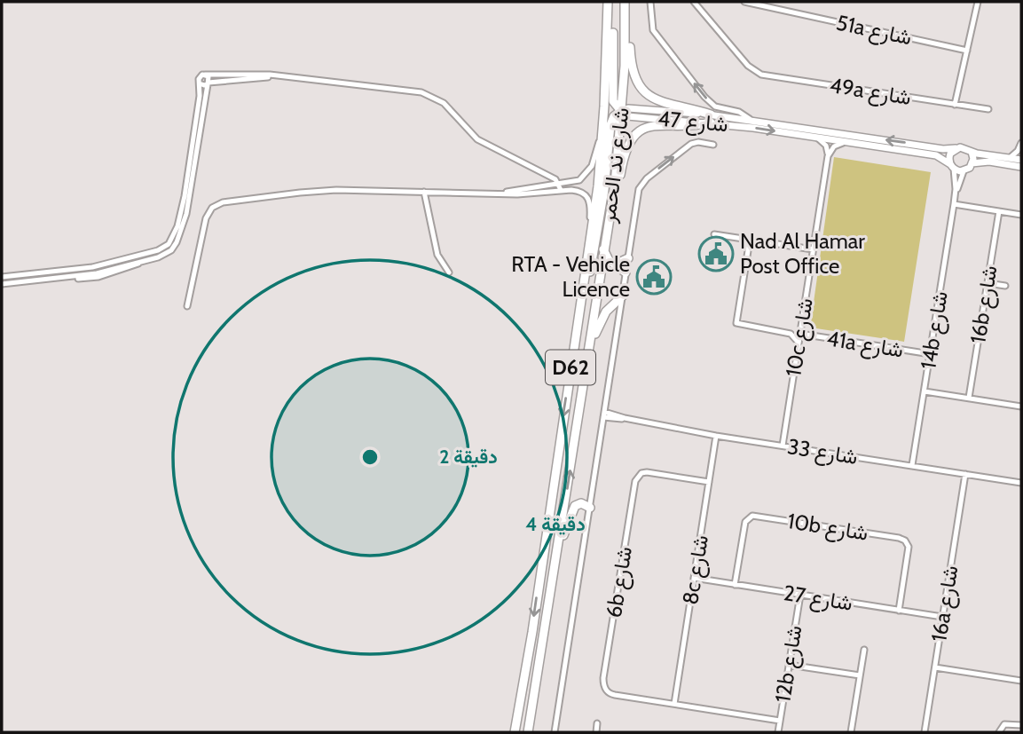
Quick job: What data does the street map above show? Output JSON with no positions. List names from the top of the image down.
{
  "streets": {
    "main road": ["شارع ند الحمر", "D62"],
    "street": [
      "51a شارع",
      "49a شارع",
      "شارع 47",
      "16b شارع",
      "14b شارع",
      "10c شارع",
      "41a شارع",
      "شارع 33",
      "10b شارع",
      "8c شارع",
      "6b شارع",
      "شارع 27",
      "16a شارع",
      "12b شارع"
    ]
  },
  "crossings": [
    ["شارع 47", "شارع ند الحمر"],
    ["شارع 47", "14b شارع"],
    ["شارع ند الحمر", "شارع 33"],
    ["14b شارع", "41a شارع"],
    ["14b شارع", "شارع 33"],
    ["10c شارع", "41a شارع"],
    ["10c شارع", "شارع 33"],
    ["شارع 33", "8c شارع"],
    ["شارع 33", "16a شارع"],
    ["10b شارع", "شارع 27"],
    ["8c شارع", "6b شارع"],
    ["8c شارع", "شارع 27"],
    ["شارع 27", "16a شارع"],
    ["شارع 27", "12b شارع"]
  ],
  "places": {
    "public building": ["Nad Al Hamar Post Office", "RTA - Vehicle Licence"]
  },
  "rings": ["2 دقيقة", "4 دقيقة"]
}
